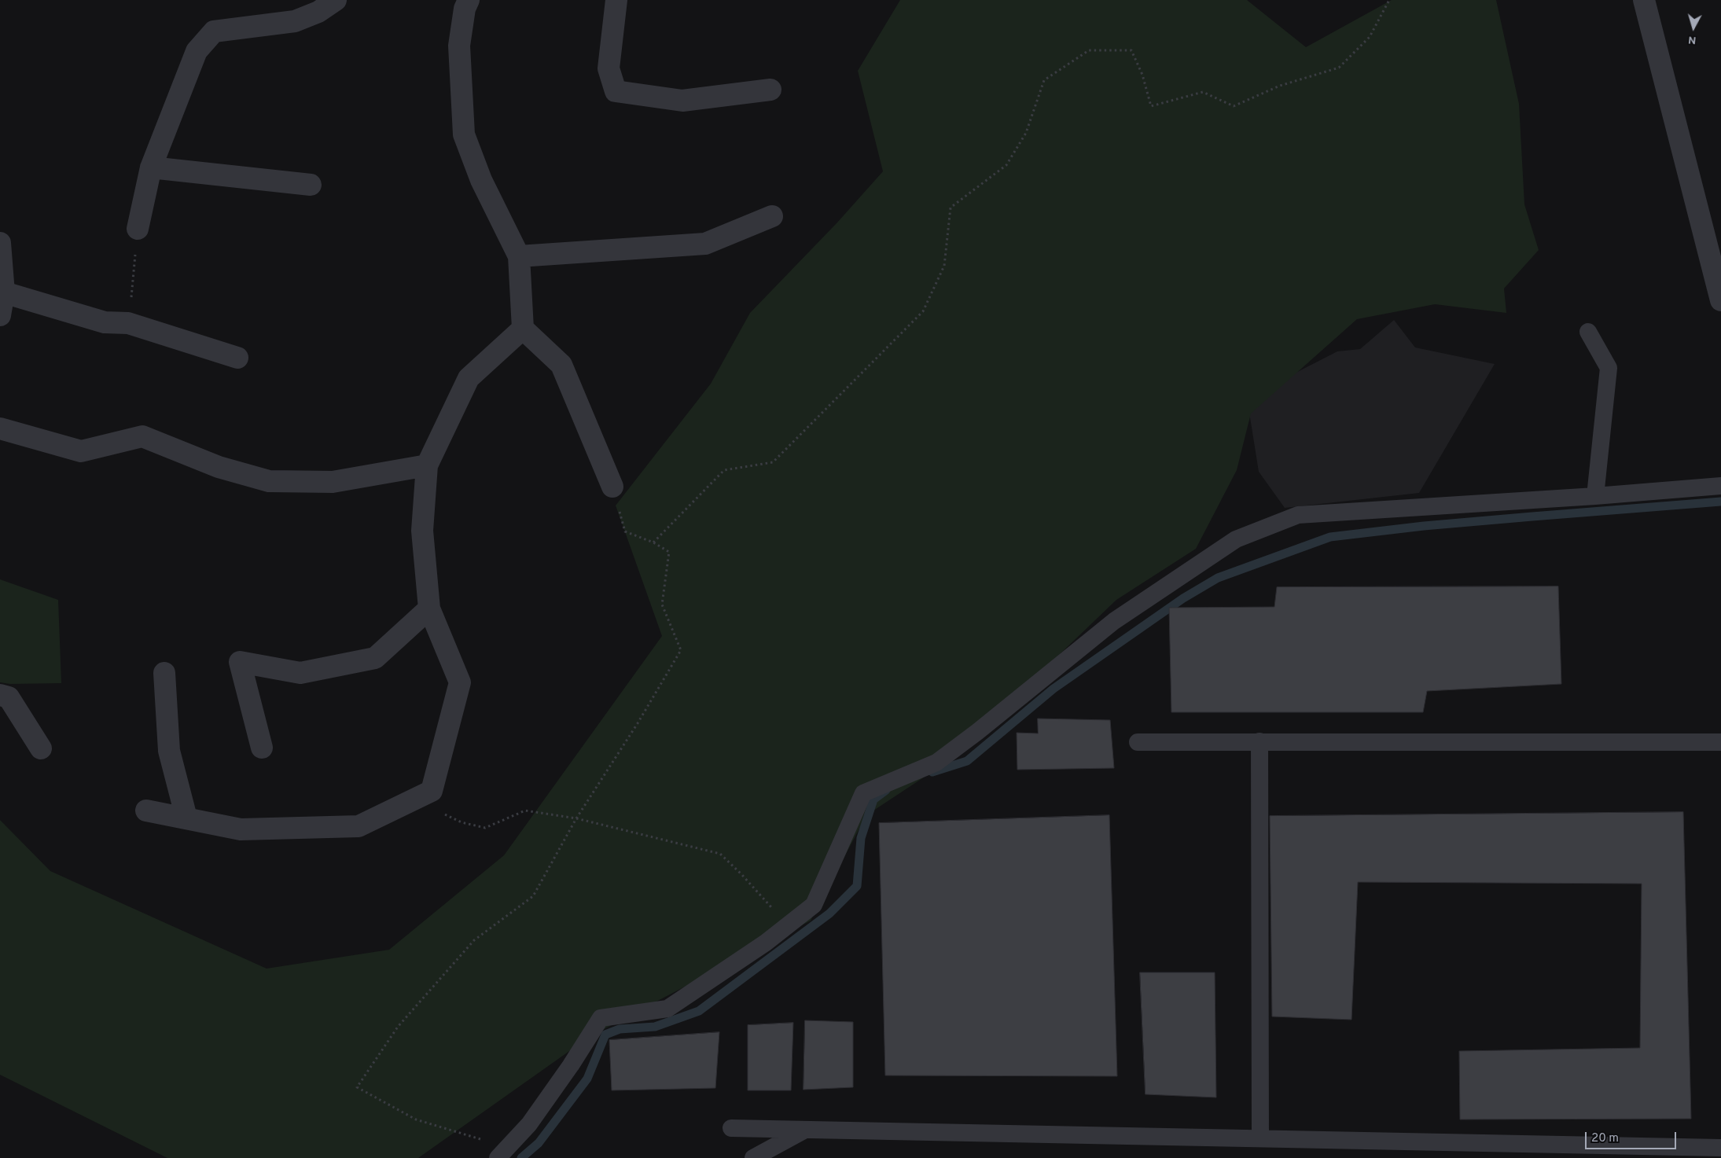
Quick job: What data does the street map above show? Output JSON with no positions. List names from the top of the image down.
{
  "scale_bar": "20 m",
  "north": "bottom"
}
